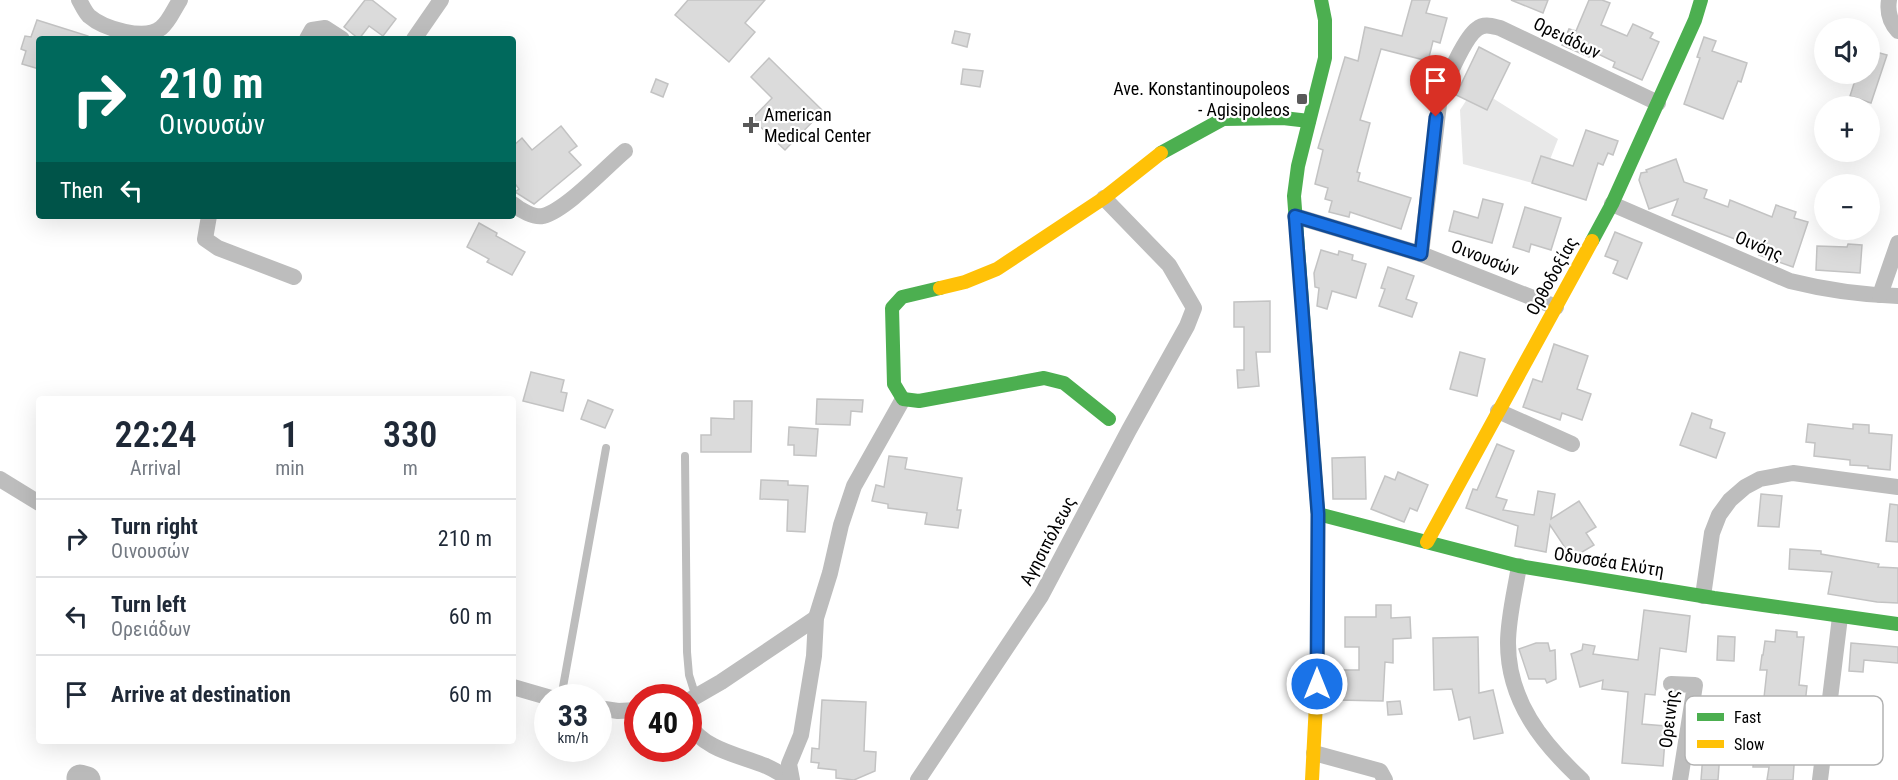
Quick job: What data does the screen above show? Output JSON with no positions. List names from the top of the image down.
{
  "streets": {
    "street": [
      "Ορειάδων",
      "Οινόης",
      "Οινουσών",
      "Ορθοδοξίας",
      "Αγησιπόλεως",
      "Οδυσσέα Ελύτη",
      "Ορεινής"
    ]
  },
  "crossings": [
    ["Ορειάδων", "Οινουσών"],
    ["Ορειάδων", "Ορθοδοξίας"],
    ["Οινόης", "Ορθοδοξίας"],
    ["Οινουσών", "Ορθοδοξίας"],
    ["Ορθοδοξίας", "Οδυσσέα Ελύτη"]
  ],
  "places": {
    "transit": ["Ave. Konstantinoupoleos - Agisipoleos"],
    "health": ["American Medical Center"]
  },
  "legend": ["Fast", "Slow"],
  "page": {
    "map_buttons": ["+", "−"],
    "turn": ["210 m", "Οινουσών"],
    "then": "Then",
    "eta": [
      "22:24",
      "Arrival",
      "1",
      "min",
      "330",
      "m"
    ],
    "list": [
      {
        "name": "Turn right",
        "note": "Οινουσών",
        "value": "210 m"
      },
      {
        "name": "Turn left",
        "note": "Ορειάδων",
        "value": "60 m"
      },
      {
        "name": "Arrive at destination",
        "value": "60 m"
      }
    ],
    "speed": "33 km/h",
    "limit": "40"
  }
}
